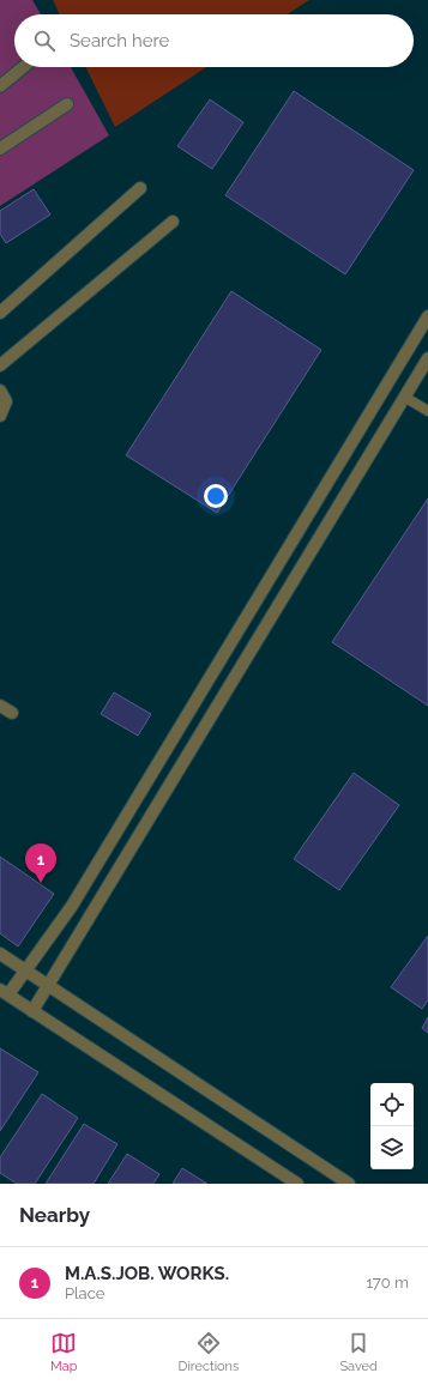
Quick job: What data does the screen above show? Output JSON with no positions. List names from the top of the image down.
{
  "page": {
    "search": "Search here",
    "pins": "1",
    "heading": "Nearby",
    "list": [
      {
        "mark": "1",
        "name": "M.A.S.JOB. WORKS.",
        "note": "Place",
        "value": "170 m"
      }
    ],
    "nav": ["Map", "Directions", "Saved"]
  }
}
